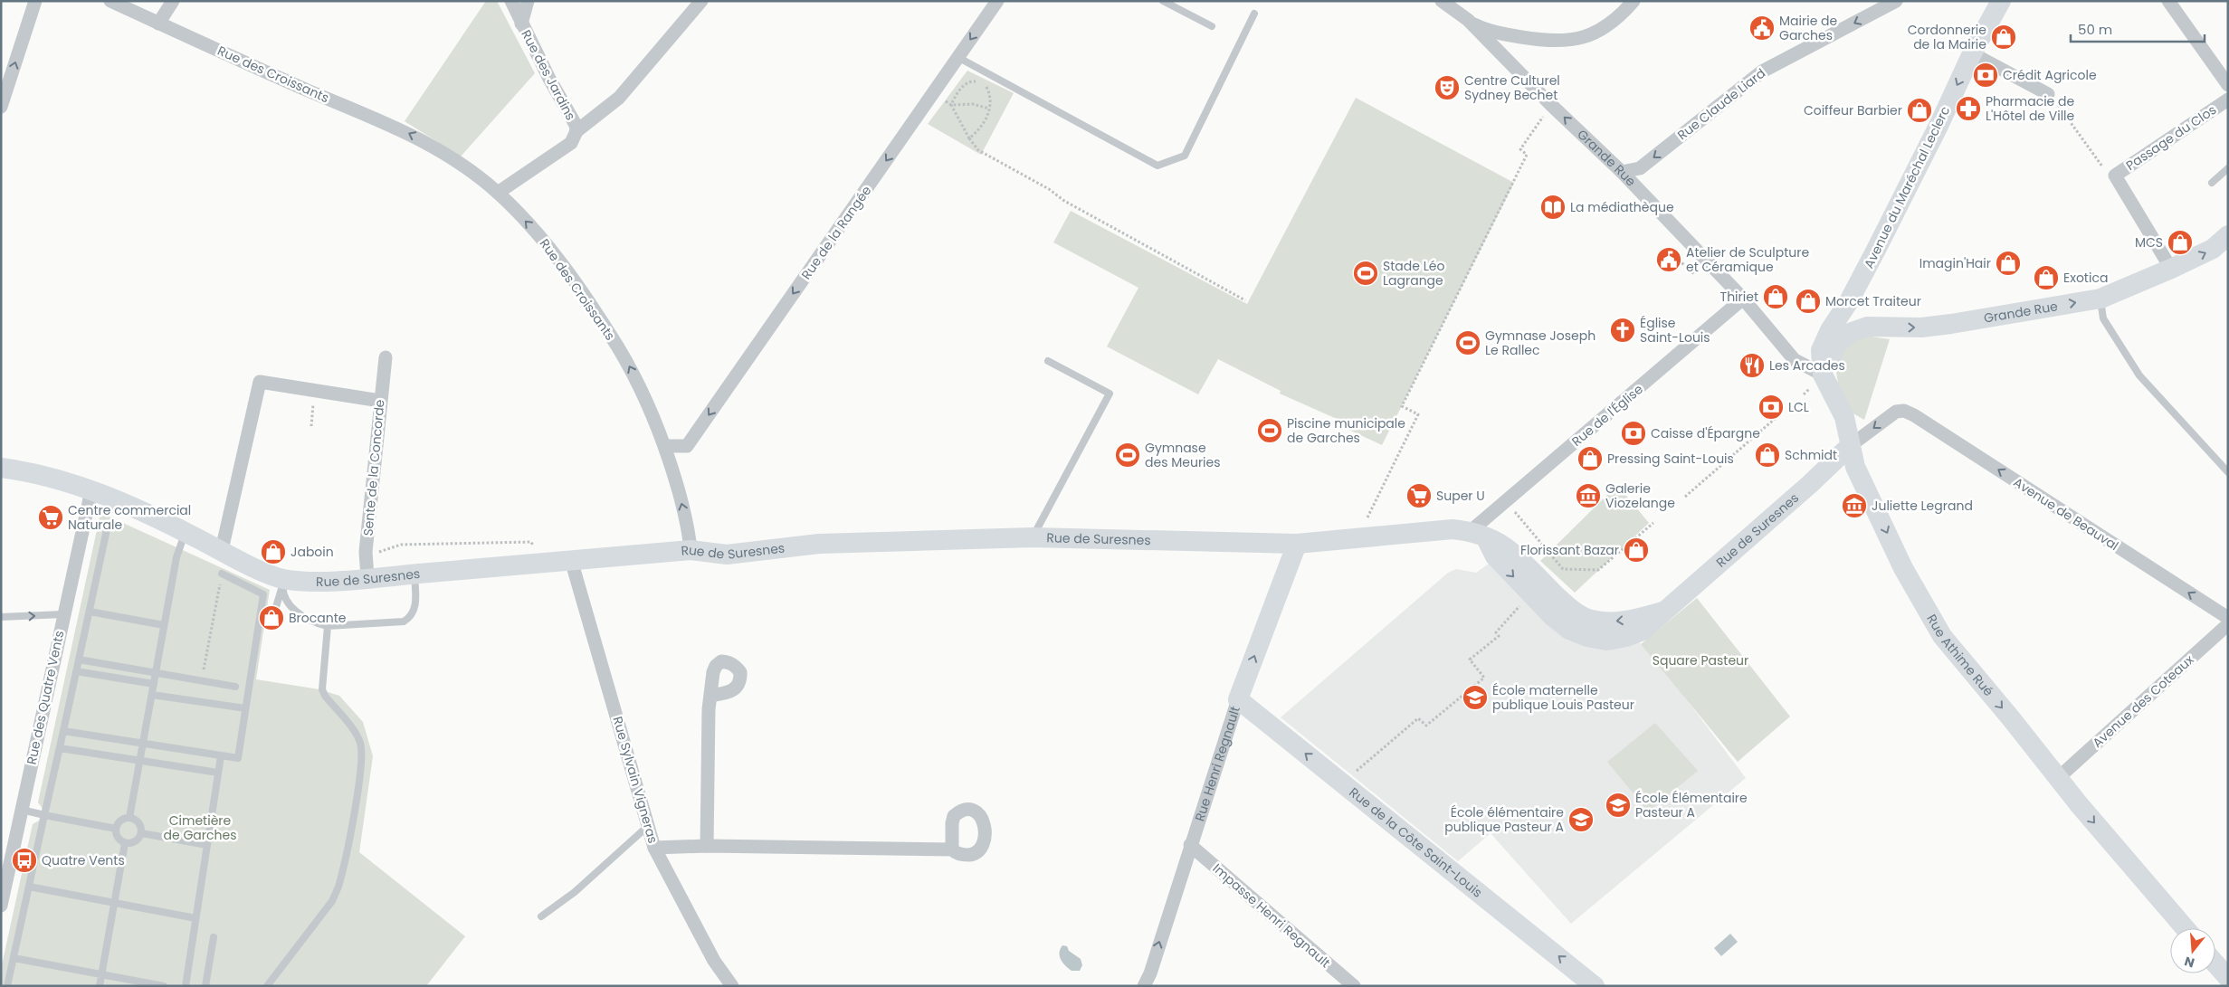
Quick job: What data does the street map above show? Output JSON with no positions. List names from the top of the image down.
{
  "streets": {
    "street": [
      "Rue des Croissants",
      "Rue des Jardins",
      "Rue Claude Liard",
      "Passage du Clos",
      "Grande Rue",
      "Avenue du Maréchal Leclerc",
      "Rue de la Rangée",
      "Rue de l'Église",
      "Sente de la Concorde",
      "Avenue de Beauval",
      "Rue de Suresnes",
      "Rue Athime Rué",
      "Rue des Quatre Vents",
      "Avenue des Coteaux",
      "Rue Henri Regnault",
      "Rue Sylvain Vigneras",
      "Rue de la Côte Saint-Louis",
      "Impasse Henri Regnault"
    ]
  },
  "crossings": [
    ["Rue des Croissants", "Rue des Jardins"],
    ["Rue des Croissants", "Rue de la Rangée"],
    ["Rue des Croissants", "Rue de Suresnes"],
    ["Rue Claude Liard", "Grande Rue"],
    ["Passage du Clos", "Grande Rue"],
    ["Grande Rue", "Avenue du Maréchal Leclerc"],
    ["Grande Rue", "Rue de l'Église"],
    ["Grande Rue", "Rue Athime Rué"],
    ["Avenue du Maréchal Leclerc", "Rue Athime Rué"],
    ["Rue de l'Église", "Rue de Suresnes"],
    ["Sente de la Concorde", "Rue de Suresnes"],
    ["Avenue de Beauval", "Rue de Suresnes"],
    ["Avenue de Beauval", "Rue Athime Rué"],
    ["Rue de Suresnes", "Rue Athime Rué"],
    ["Rue de Suresnes", "Rue des Quatre Vents"],
    ["Rue de Suresnes", "Rue Henri Regnault"],
    ["Rue de Suresnes", "Rue Sylvain Vigneras"],
    ["Rue Athime Rué", "Avenue des Coteaux"],
    ["Rue Henri Regnault", "Rue de la Côte Saint-Louis"],
    ["Rue Henri Regnault", "Impasse Henri Regnault"]
  ],
  "one_way": [
    "Rue des Croissants",
    "Rue Claude Liard",
    "Avenue du Maréchal Leclerc",
    "Rue de la Rangée",
    "Avenue de Beauval",
    "Rue Athime Rué",
    "Rue Henri Regnault",
    "Rue de la Côte Saint-Louis"
  ],
  "parks": ["Square Pasteur", "Cimetière de Garches"],
  "places": {
    "public building": ["Mairie de Garches", "Atelier de Sculpture et Céramique"],
    "shop": [
      "Cordonnerie de la Mairie",
      "Coiffeur Barbier",
      "MCS",
      "Imagin'Hair",
      "Exotica",
      "Thiriet",
      "Morcet Traiteur",
      "Schmidt",
      "Pressing Saint-Louis",
      "Florissant Bazar",
      "Jaboin",
      "Brocante"
    ],
    "bank": ["Crédit Agricole", "LCL", "Caisse d'Épargne"],
    "theatre": ["Centre Culturel Sydney Bechet"],
    "pharmacy": ["Pharmacie de L'Hôtel de Ville"],
    "library": ["La médiathèque"],
    "sports": [
      "Stade Léo Lagrange",
      "Gymnase Joseph Le Rallec",
      "Piscine municipale de Garches",
      "Gymnase des Meuries"
    ],
    "church": ["Église Saint-Louis"],
    "restaurant": ["Les Arcades"],
    "supermarket": ["Super U", "Centre commercial Naturale"],
    "museum": ["Galerie Viozelange", "Juliette Legrand"],
    "school or university": ["École maternelle publique Louis Pasteur", "École Élémentaire Pasteur A", "École élémentaire publique Pasteur A"],
    "bus stop": ["Quatre Vents"]
  },
  "scale_bar": "50 m",
  "north": "bottom"
}
